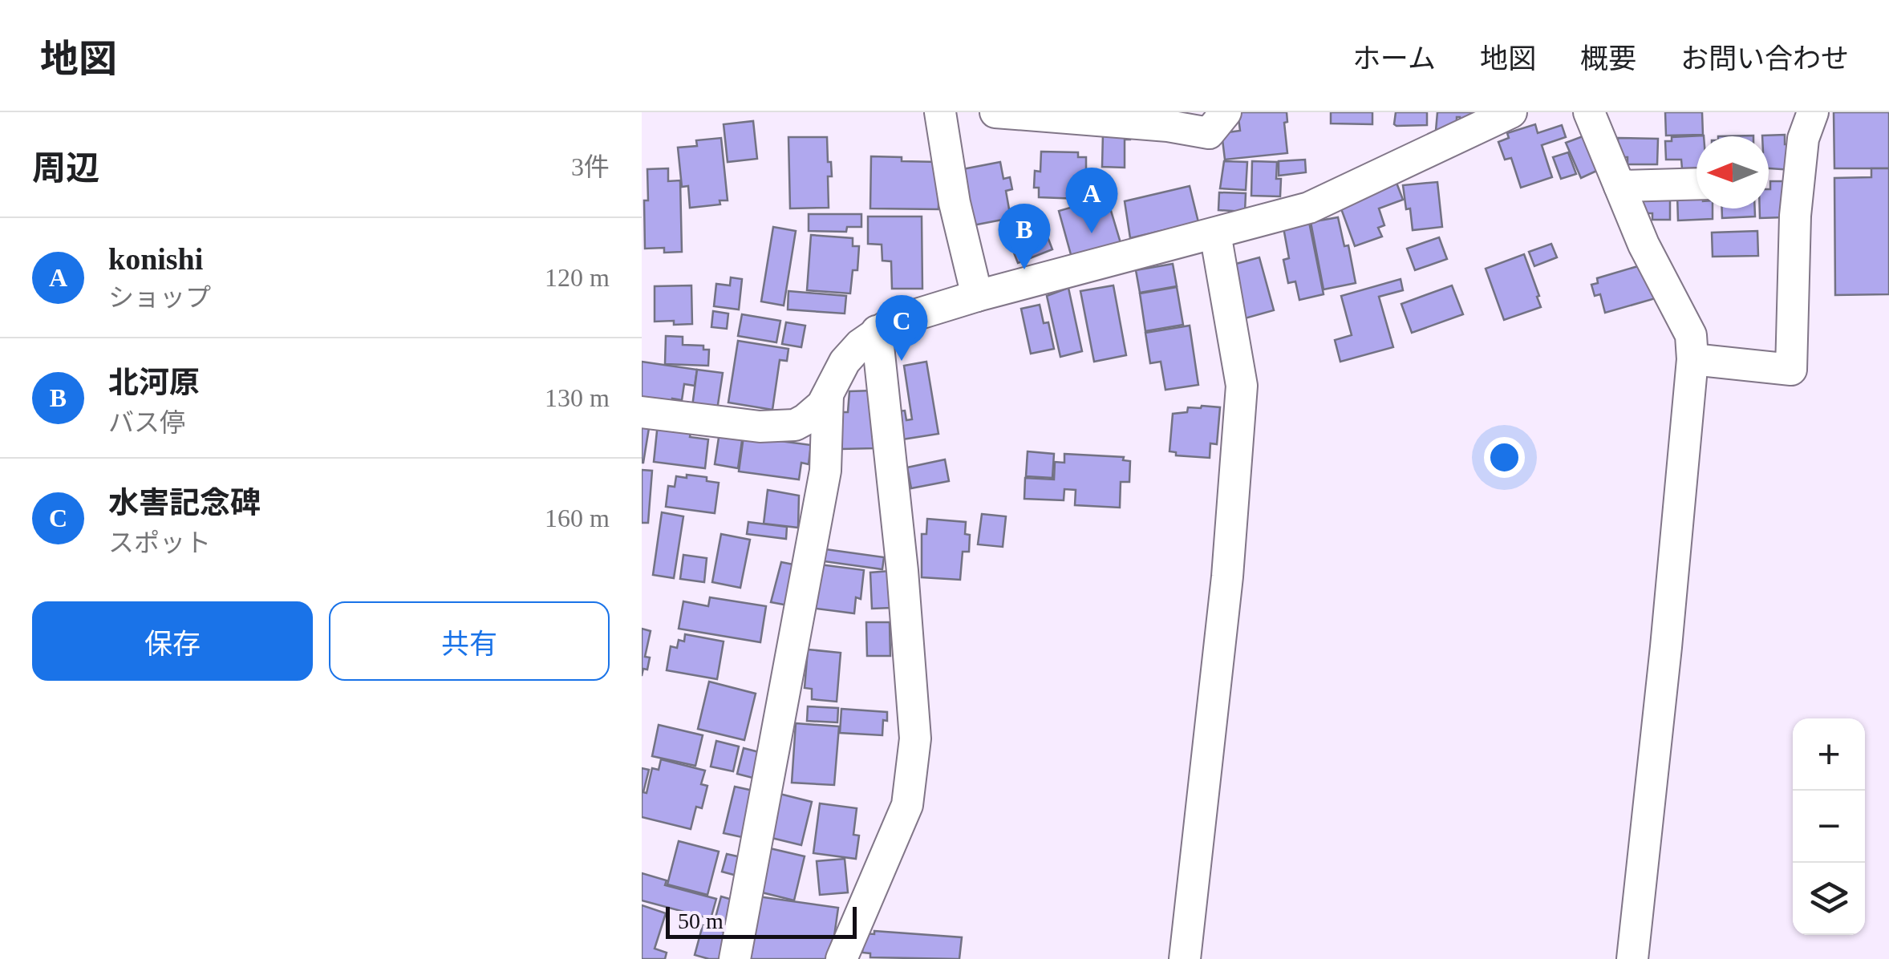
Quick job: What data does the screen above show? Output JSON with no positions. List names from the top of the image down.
{
  "scale_bar": "50 m",
  "north": "left",
  "page": {
    "header": "地図",
    "nav": [
      "ホーム",
      "地図",
      "概要",
      "お問い合わせ"
    ],
    "heading": ["周辺", "3件"],
    "pins": ["A", "B", "C"],
    "list": [
      {
        "mark": "A",
        "name": "konishi",
        "note": "ショップ",
        "value": "120 m"
      },
      {
        "mark": "B",
        "name": "北河原",
        "note": "バス停",
        "value": "130 m"
      },
      {
        "mark": "C",
        "name": "水害記念碑",
        "note": "スポット",
        "value": "160 m"
      }
    ],
    "buttons": ["保存", "共有"],
    "map_buttons": ["+", "−"],
    "scale": "50 m"
  }
}
